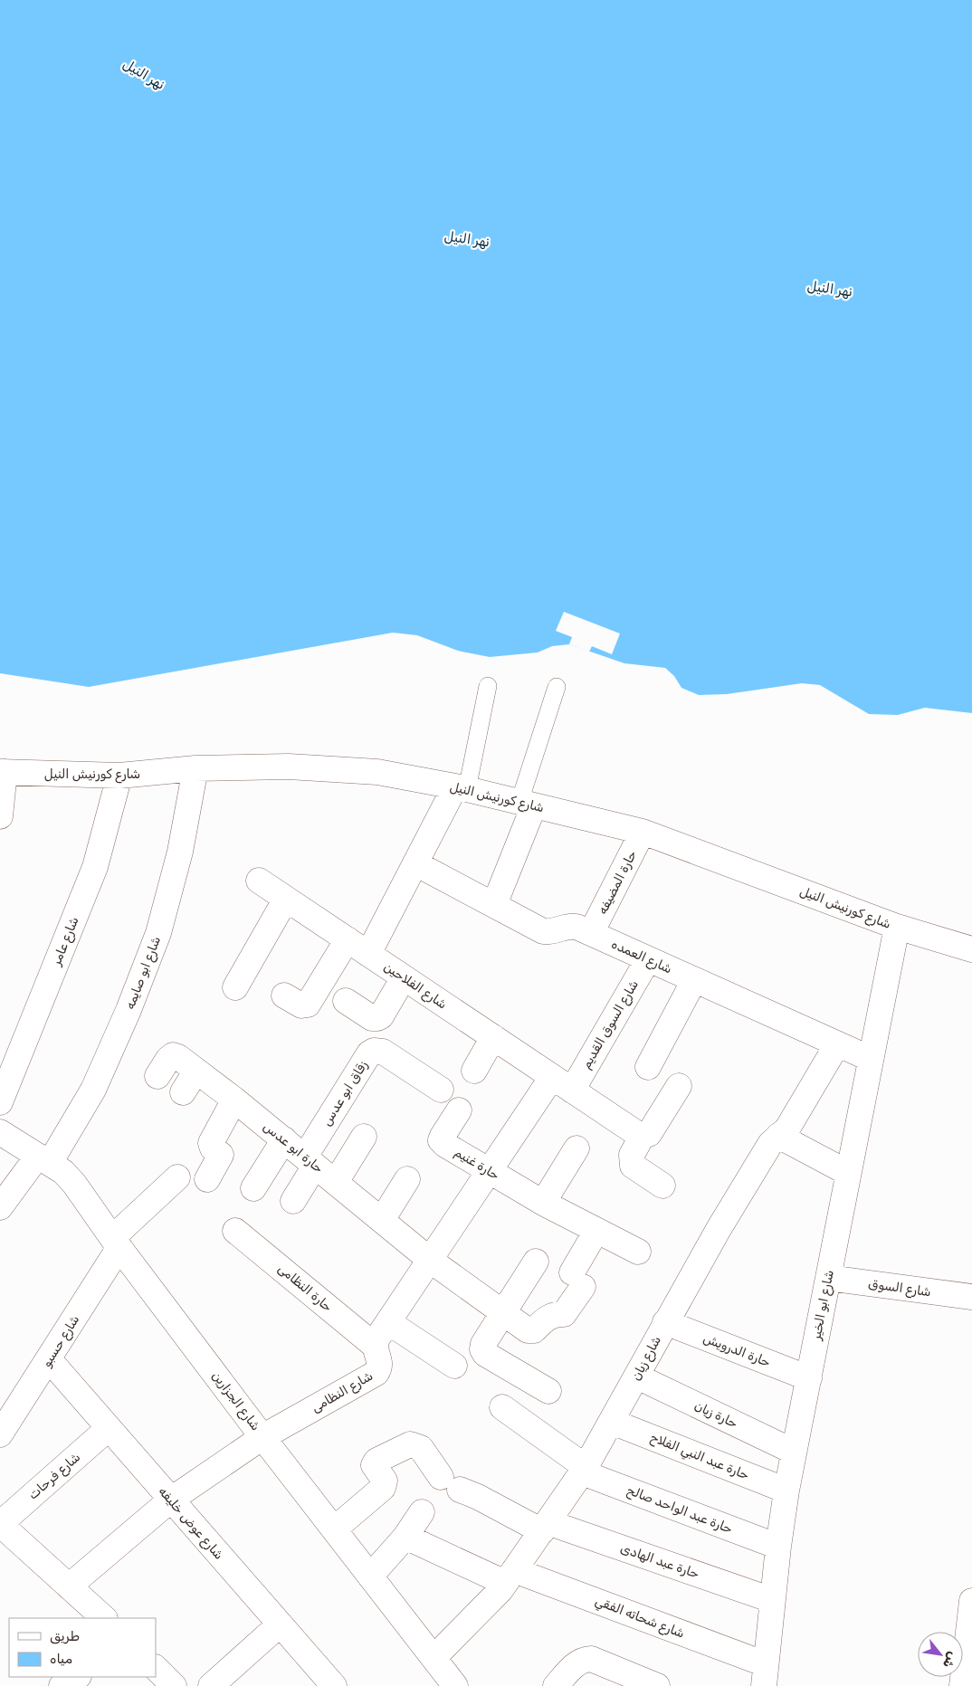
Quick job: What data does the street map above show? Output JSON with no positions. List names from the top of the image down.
{
  "streets": {
    "street": [
      "شارع كورنيش النيل",
      "حارة المضيفه",
      "شارع عامر",
      "شارع العمده",
      "شارع ابو صايمه",
      "شارع الفلاحين",
      "شارع السوق القديم",
      "زقاق ابو عدس",
      "حارة ابو عدس",
      "حارة غنيم",
      "حارة النظامى",
      "شارع السوق",
      "شارع ابو الخير",
      "شارع حسبو",
      "حارة الدرويش",
      "شارع زيان",
      "شارع النظامى",
      "شارع الجزارين",
      "حارة زيان",
      "حارة عبد النبي الفلاح",
      "شارع فرحات",
      "حارة عبد الواحد صالح",
      "شارع عوض خليفه",
      "حارة عبد الهادى",
      "شارع شحاته الفقي"
    ]
  },
  "crossings": [
    ["شارع كورنيش النيل", "حارة المضيفه"],
    ["شارع كورنيش النيل", "شارع عامر"],
    ["شارع كورنيش النيل", "شارع ابو صايمه"],
    ["شارع كورنيش النيل", "شارع ابو الخير"],
    ["حارة المضيفه", "شارع العمده"],
    ["شارع العمده", "شارع السوق القديم"],
    ["شارع العمده", "شارع ابو الخير"],
    ["شارع العمده", "شارع زيان"],
    ["شارع ابو صايمه", "شارع الجزارين"],
    ["شارع الفلاحين", "شارع السوق القديم"],
    ["زقاق ابو عدس", "حارة ابو عدس"],
    ["حارة ابو عدس", "حارة غنيم"],
    ["حارة النظامى", "شارع النظامى"],
    ["شارع السوق", "شارع ابو الخير"],
    ["شارع ابو الخير", "حارة الدرويش"],
    ["شارع ابو الخير", "حارة زيان"],
    ["شارع ابو الخير", "حارة عبد النبي الفلاح"],
    ["شارع ابو الخير", "حارة عبد الواحد صالح"],
    ["شارع ابو الخير", "حارة عبد الهادى"],
    ["شارع ابو الخير", "شارع شحاته الفقي"],
    ["شارع حسبو", "شارع الجزارين"],
    ["شارع حسبو", "شارع عوض خليفه"],
    ["حارة الدرويش", "شارع زيان"],
    ["شارع زيان", "شارع الجزارين"],
    ["شارع زيان", "حارة زيان"],
    ["شارع زيان", "حارة عبد النبي الفلاح"],
    ["شارع زيان", "حارة عبد الواحد صالح"],
    ["شارع زيان", "حارة عبد الهادى"],
    ["شارع زيان", "شارع شحاته الفقي"],
    ["شارع النظامى", "شارع الجزارين"],
    ["شارع النظامى", "شارع عوض خليفه"],
    ["شارع الجزارين", "حارة عبد الهادى"],
    ["شارع فرحات", "شارع عوض خليفه"]
  ],
  "water": ["نهر النيل"],
  "legend": ["طريق", "مياه"],
  "north": "bottom right"
}
